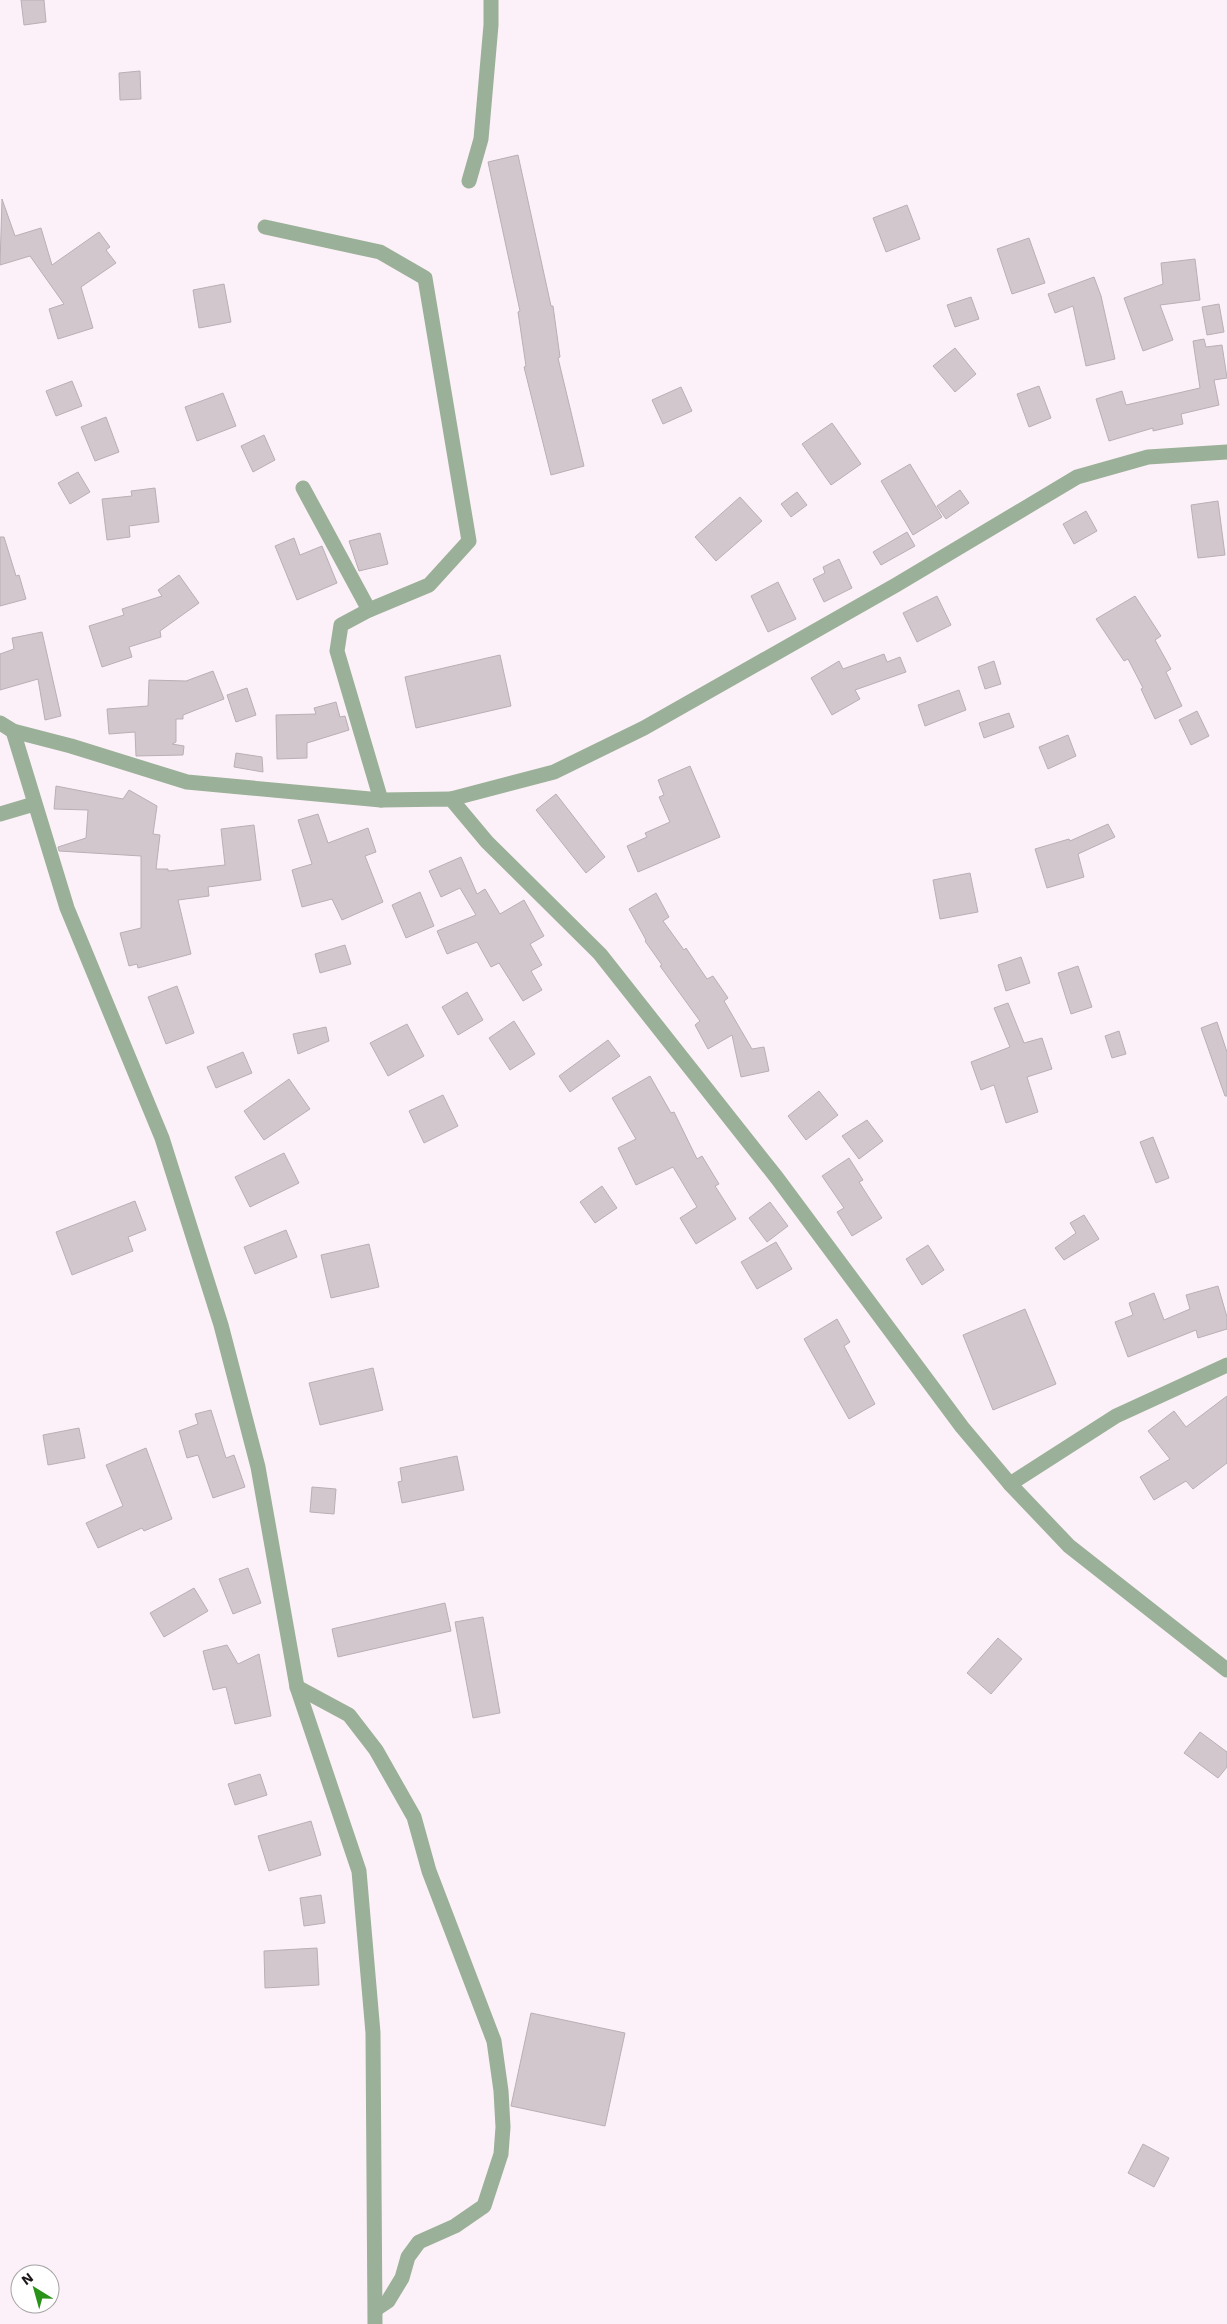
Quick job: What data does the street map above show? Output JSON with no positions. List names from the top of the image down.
{
  "north": "top left"
}
